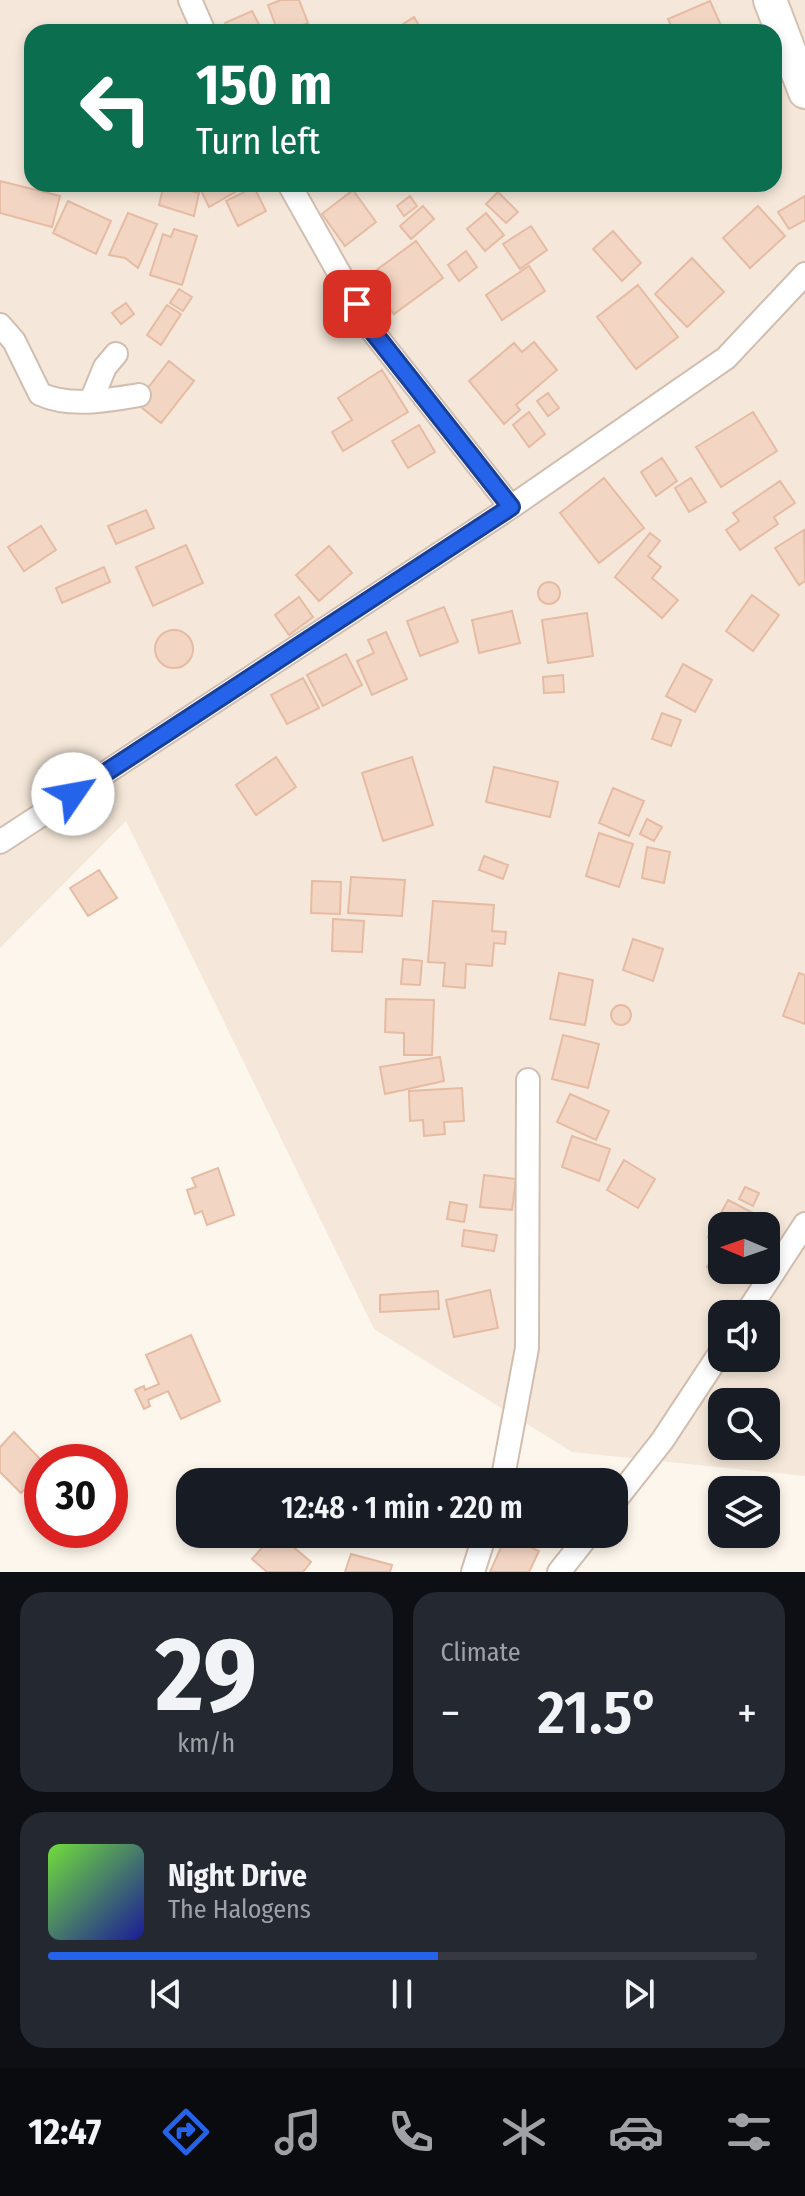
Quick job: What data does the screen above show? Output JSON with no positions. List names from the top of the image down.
{
  "north": "left",
  "page": {
    "turn": ["150 m", "Turn left"],
    "limit": "30",
    "trip": "12:48 · 1 min · 220 m",
    "tile": [
      ["29", "km/h"],
      "Climate"
    ],
    "heat": ["−", "21.5°", "+"],
    "song": ["Night Drive", "The Halogens"],
    "tabs": "12:47"
  }
}
